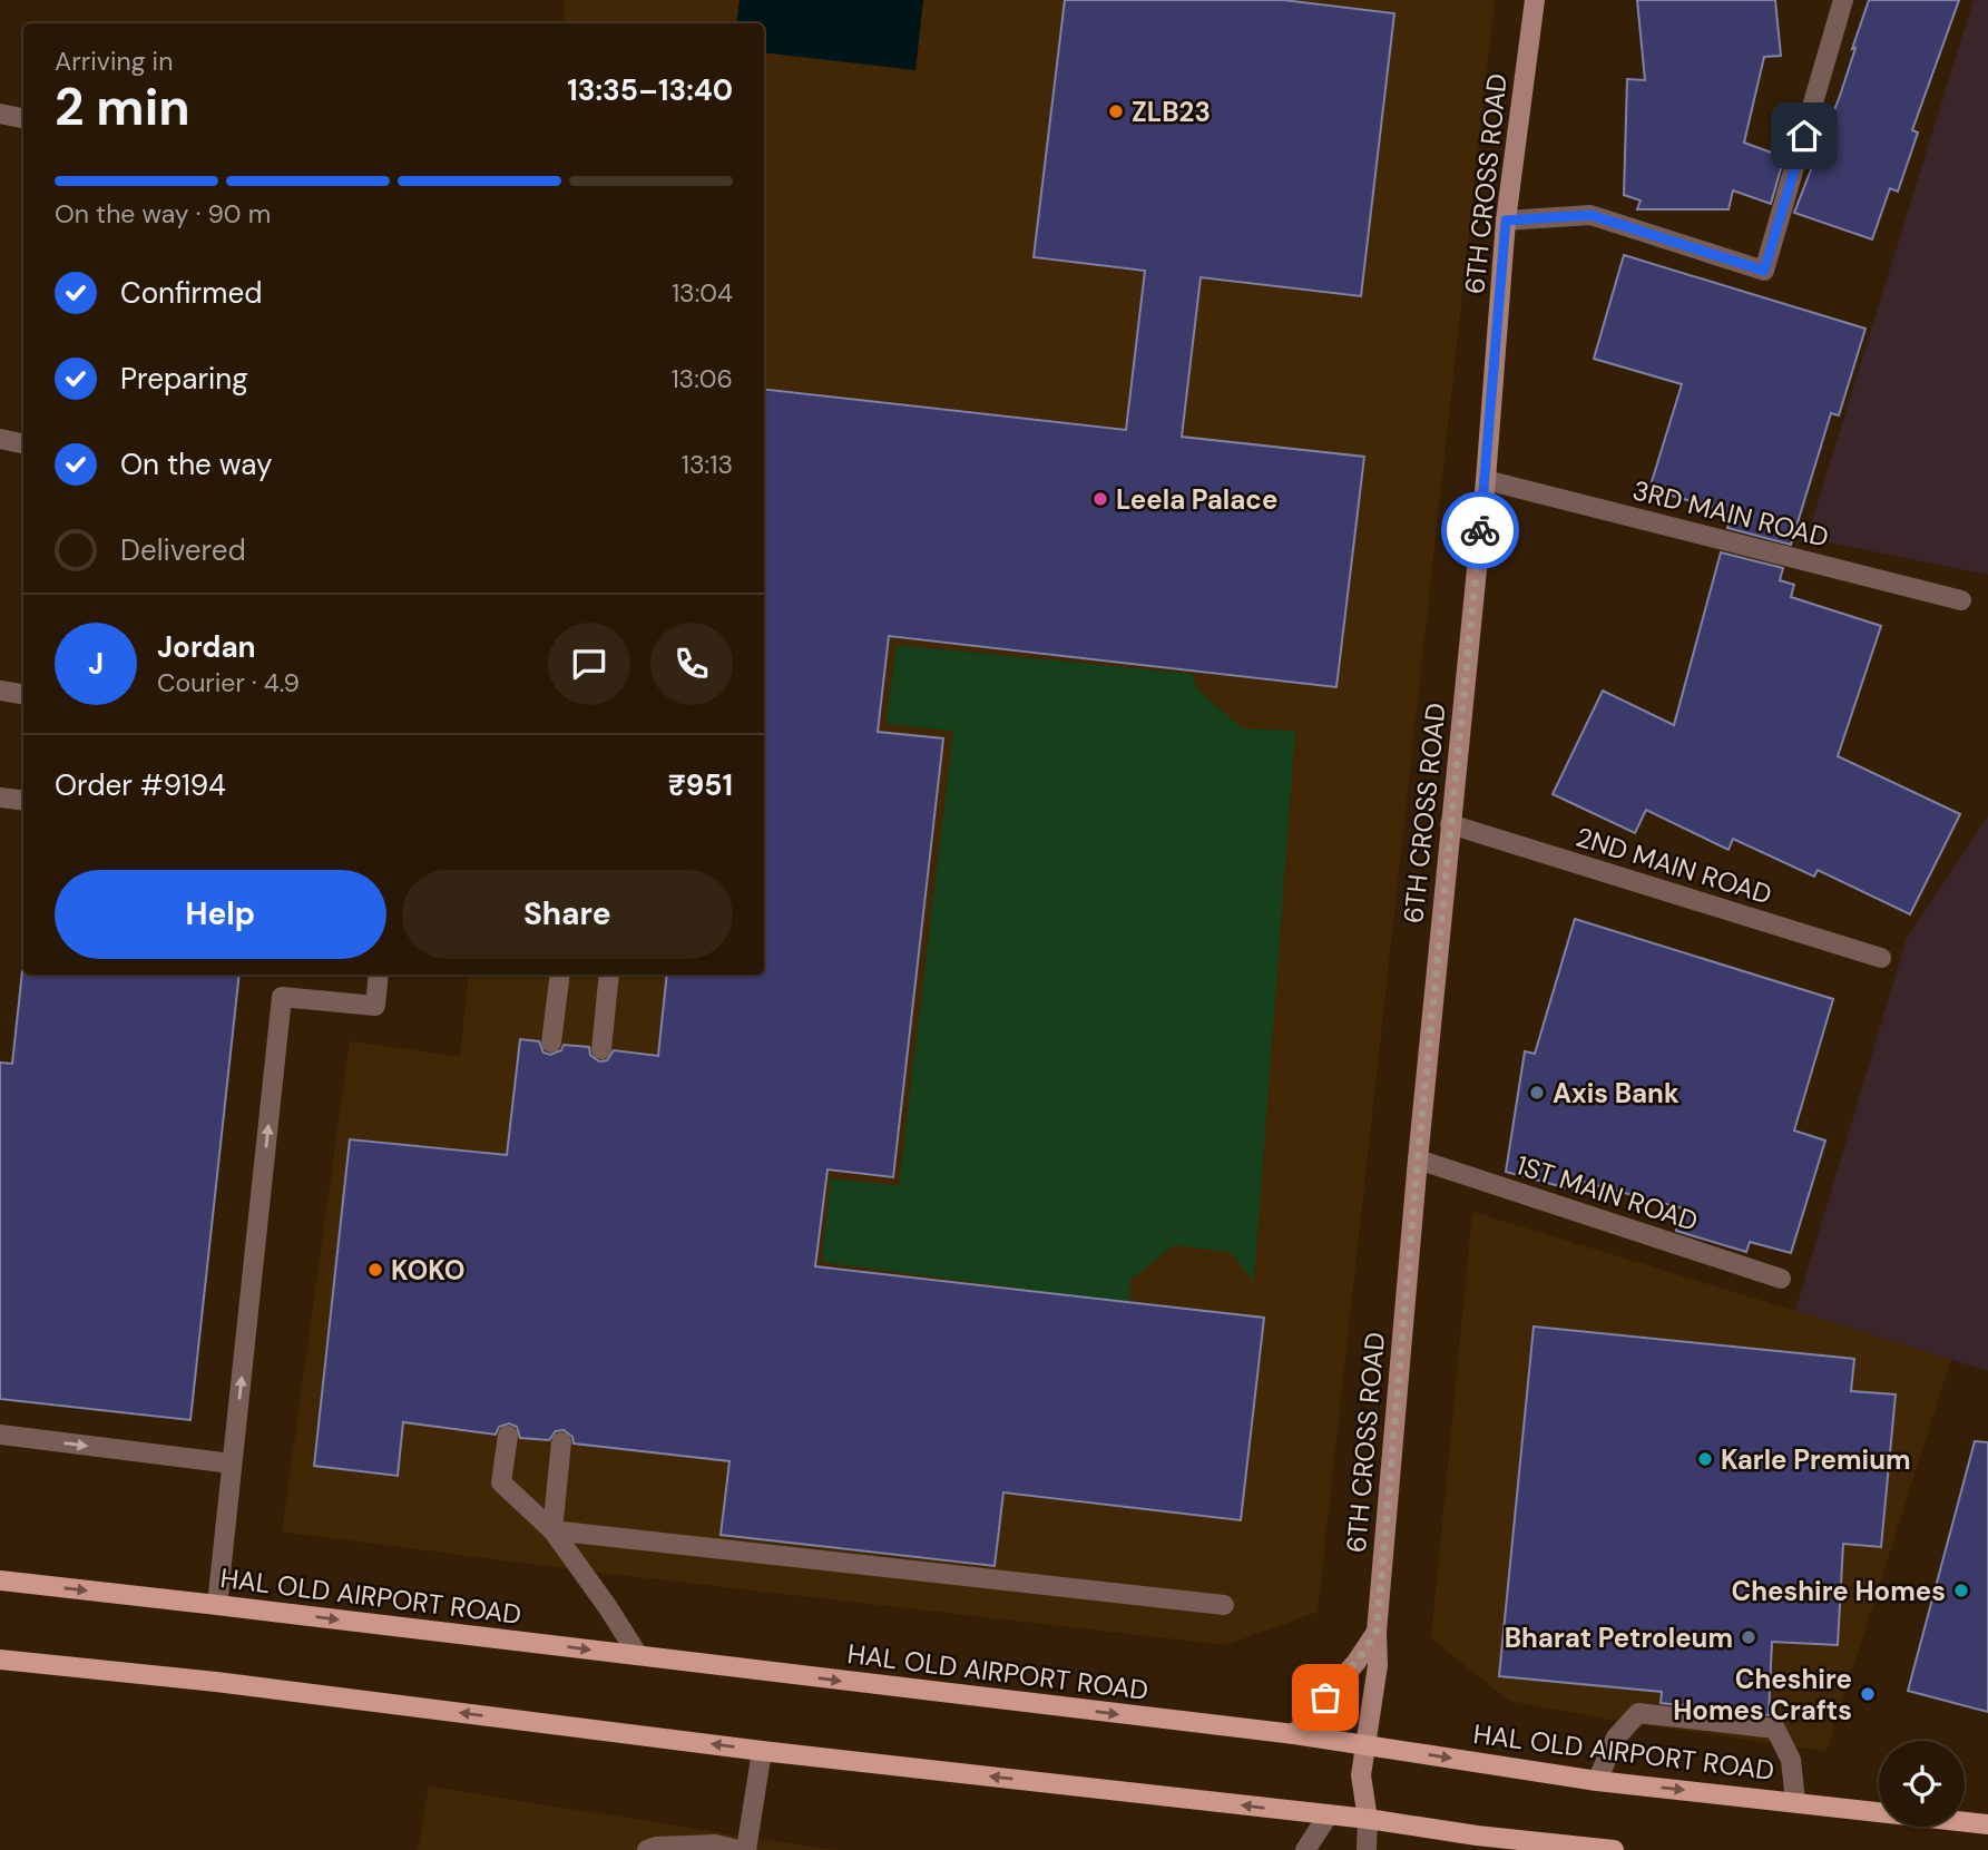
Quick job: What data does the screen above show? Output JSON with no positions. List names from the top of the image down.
{
  "streets": {
    "main road": ["HAL OLD AIRPORT ROAD"],
    "street": [
      "6TH CROSS ROAD",
      "3RD MAIN ROAD",
      "2ND MAIN ROAD",
      "1ST MAIN ROAD"
    ]
  },
  "crossings": [
    ["6TH CROSS ROAD", "3RD MAIN ROAD"],
    ["6TH CROSS ROAD", "2ND MAIN ROAD"],
    ["6TH CROSS ROAD", "1ST MAIN ROAD"],
    ["6TH CROSS ROAD", "HAL OLD AIRPORT ROAD"]
  ],
  "places": [
    "ZLB23",
    "Leela Palace",
    "Axis Bank",
    "KOKO",
    "Karle Premium",
    "Cheshire Homes",
    "Bharat Petroleum",
    "Cheshire Homes Crafts"
  ],
  "page": {
    "heading": ["2 min", "Arriving in", "13:35–13:40"],
    "panel": [
      "Jordan",
      "Courier · 4.9",
      "Order #9194",
      "₹951"
    ],
    "bar": "On the way · 90 m",
    "list": [
      ["Confirmed", "13:04"],
      ["Preparing", "13:06"],
      ["On the way", "13:13"],
      "Delivered"
    ],
    "round": "J",
    "buttons": ["Help", "Share"]
  }
}
